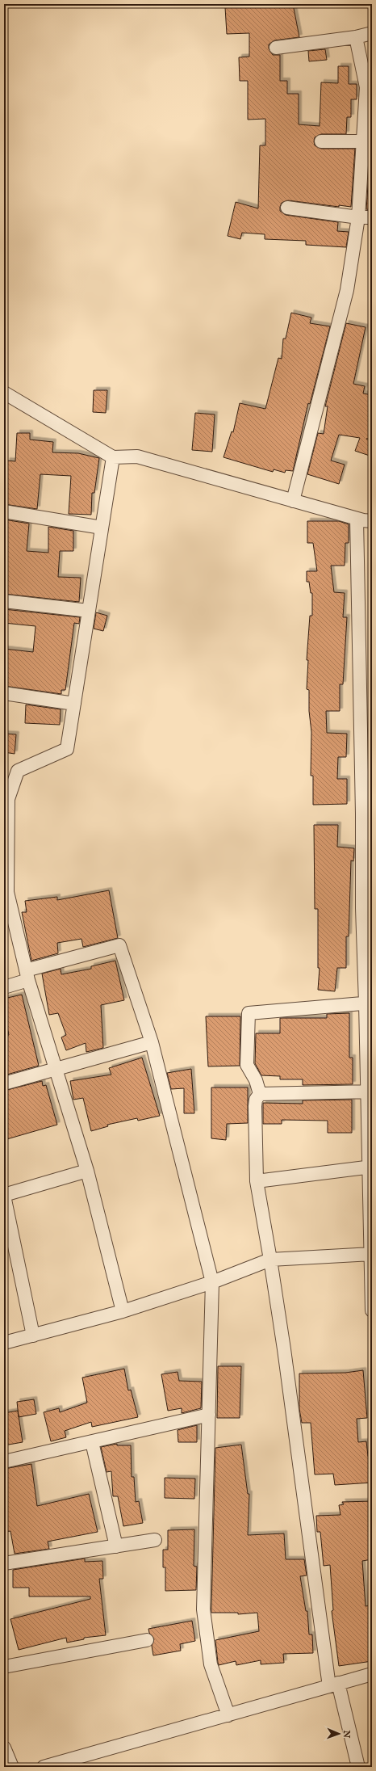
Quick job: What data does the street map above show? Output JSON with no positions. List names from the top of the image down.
{
  "north": "right"
}
